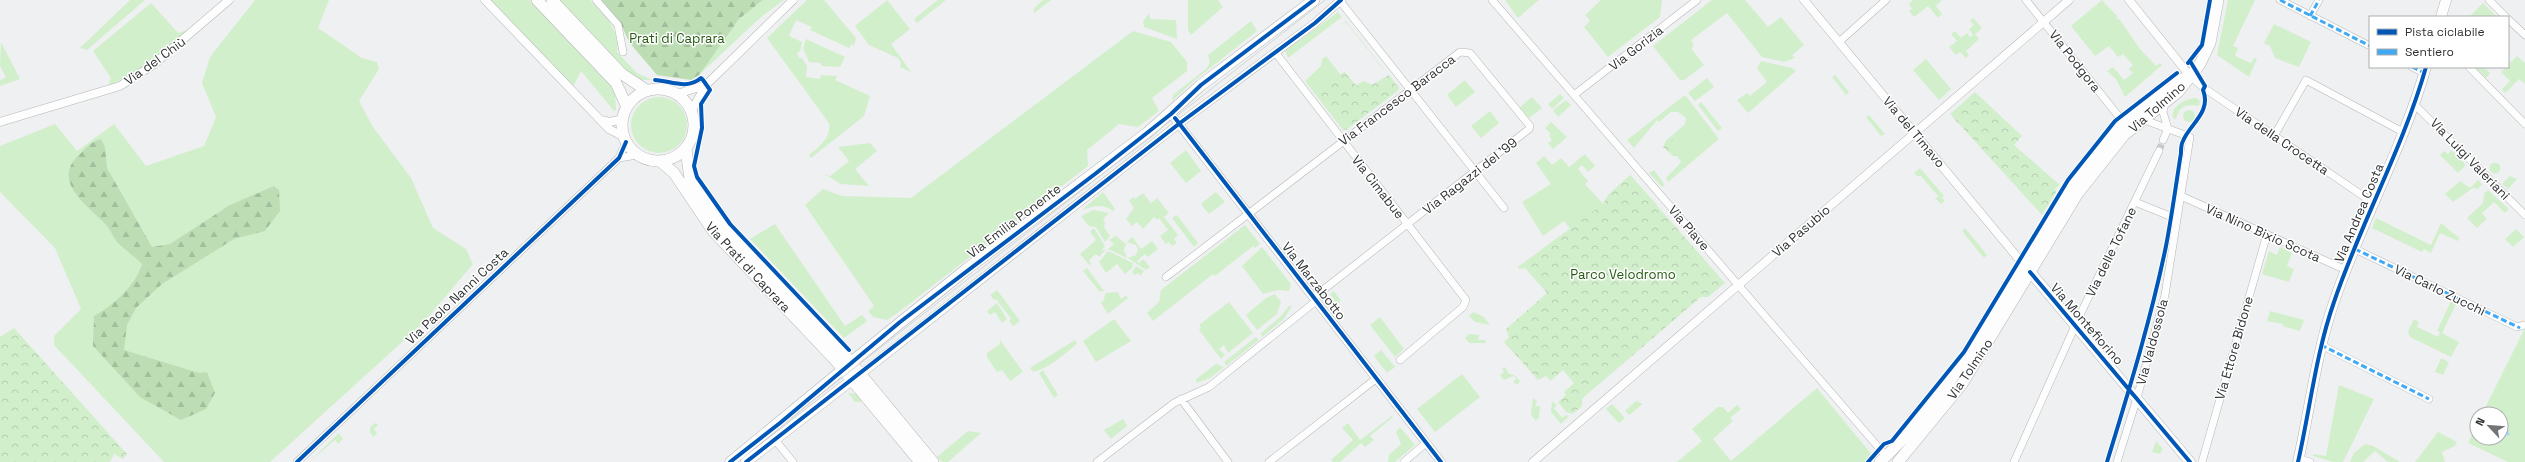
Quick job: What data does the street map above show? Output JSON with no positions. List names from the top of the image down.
{
  "streets": {
    "main road": [
      "Via Tolmino",
      "Via Andrea Costa",
      "Via Emilia Ponente",
      "Via Prati di Caprara",
      "Via Montefiorino"
    ],
    "street": [
      "Via Gorizia",
      "Via del Chiù",
      "Via Podgora",
      "Via Francesco Baracca",
      "Via del Timavo",
      "Via della Crocetta",
      "Via Luigi Valeriani",
      "Via Ragazzi del '99",
      "Via Cimabue",
      "Via Piave",
      "Via Pasubio",
      "Via Nino Bixio Scota",
      "Via delle Tofane",
      "Via Marzabotto",
      "Via Carlo Zucchi",
      "Via Paolo Nanni Costa",
      "Via Valdossola",
      "Via Ettore Bidone"
    ]
  },
  "crossings": [
    ["Via Gorizia", "Via Piave"],
    ["Via Podgora", "Via Tolmino"],
    ["Via Podgora", "Via Pasubio"],
    ["Via Francesco Baracca", "Via Ragazzi del '99"],
    ["Via Francesco Baracca", "Via Cimabue"],
    ["Via Francesco Baracca", "Via Marzabotto"],
    ["Via Tolmino", "Via del Timavo"],
    ["Via Tolmino", "Via della Crocetta"],
    ["Via Tolmino", "Via Piave"],
    ["Via Tolmino", "Via Montefiorino"],
    ["Via Tolmino", "Via Valdossola"],
    ["Via del Timavo", "Via Pasubio"],
    ["Via del Timavo", "Via Montefiorino"],
    ["Via della Crocetta", "Via Andrea Costa"],
    ["Via Luigi Valeriani", "Via Andrea Costa"],
    ["Via Ragazzi del '99", "Via Cimabue"],
    ["Via Ragazzi del '99", "Via Marzabotto"],
    ["Via Cimabue", "Via Emilia Ponente"],
    ["Via Andrea Costa", "Via Nino Bixio Scota"],
    ["Via Andrea Costa", "Via Carlo Zucchi"],
    ["Via Emilia Ponente", "Via Prati di Caprara"],
    ["Via Emilia Ponente", "Via Marzabotto"],
    ["Via Piave", "Via Pasubio"],
    ["Via Nino Bixio Scota", "Via Valdossola"],
    ["Via Nino Bixio Scota", "Via Ettore Bidone"],
    ["Via delle Tofane", "Via Montefiorino"],
    ["Via Prati di Caprara", "Via Paolo Nanni Costa"],
    ["Via Montefiorino", "Via Valdossola"]
  ],
  "parks": ["Prati di Caprara", "Parco Velodromo"],
  "legend": ["Pista ciclabile", "Sentiero"],
  "north": "top left"
}
